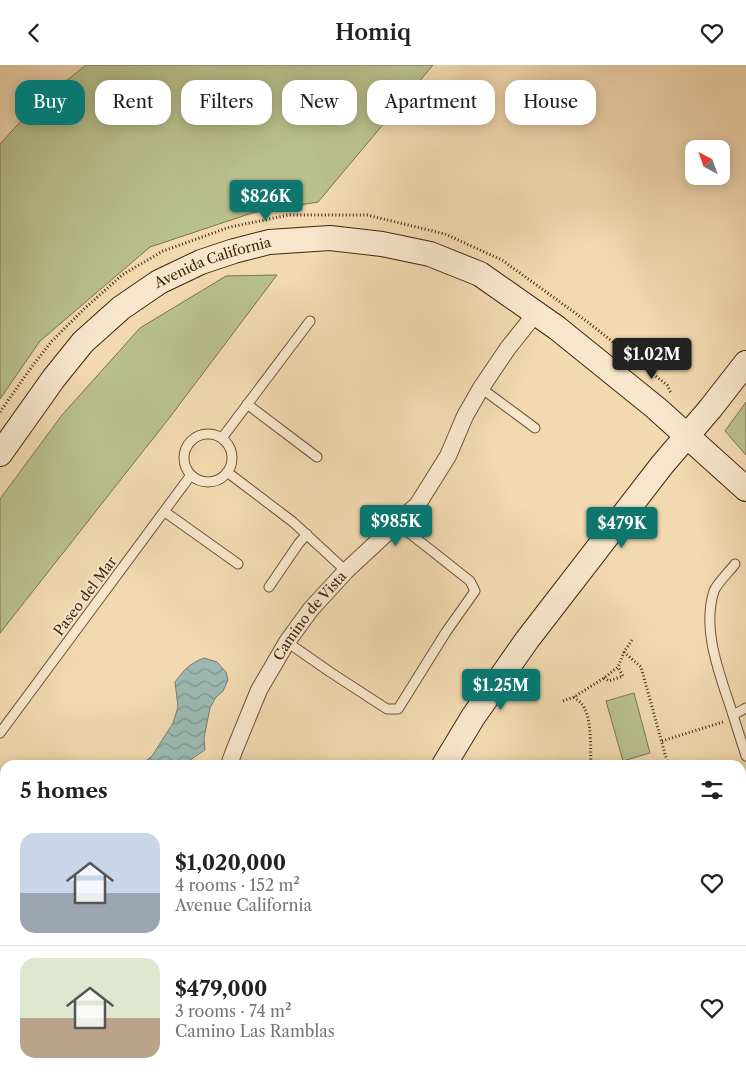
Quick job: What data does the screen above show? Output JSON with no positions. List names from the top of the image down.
{
  "streets": {
    "street": ["Avenida California", "Camino de Vista"],
    "lane": ["Paseo del Mar"]
  },
  "crossings": [
    ["Avenida California", "Camino de Vista"]
  ],
  "north": "top left",
  "page": {
    "header": "Homiq",
    "chip": [
      "Buy",
      "Rent",
      "Filters",
      "New",
      "Apartment",
      "House"
    ],
    "price": [
      "$826K",
      "$1.02M",
      "$985K",
      "$479K",
      "$1.25M"
    ],
    "heading": "5 homes",
    "list": [
      {
        "name": "$1,020,000",
        "note": "4 rooms · 152 m² · Avenue California"
      },
      {
        "name": "$479,000",
        "note": "3 rooms · 74 m² · Camino Las Ramblas"
      }
    ]
  }
}
